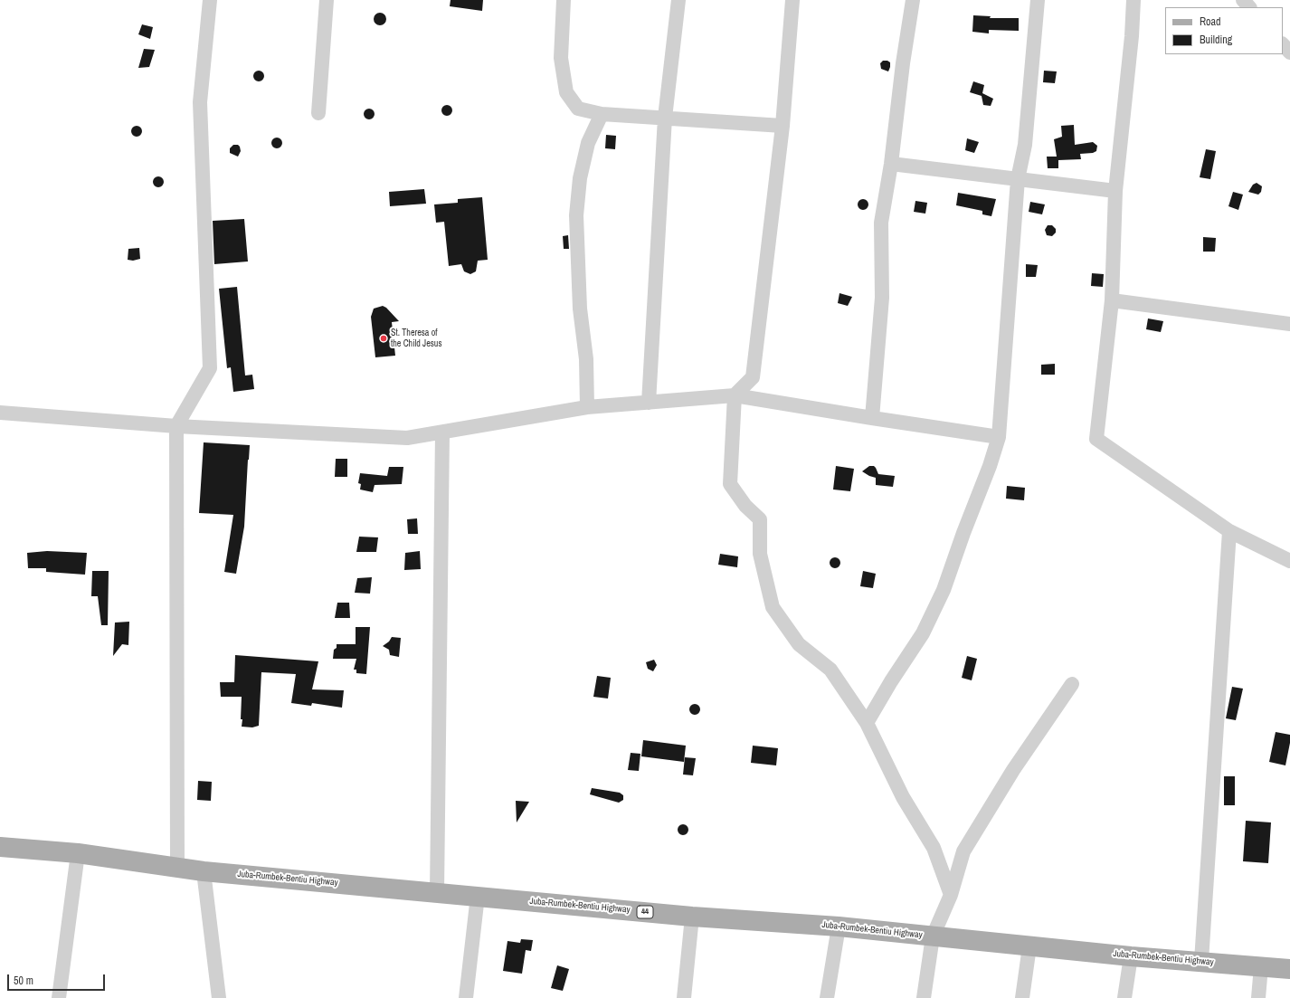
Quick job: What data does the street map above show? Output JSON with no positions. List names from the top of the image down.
{
  "streets": {
    "main road": ["Juba-Rumbek-Bentiu Highway", "44"]
  },
  "places": ["St. Theresa of the Child Jesus"],
  "legend": ["Road", "Building"],
  "scale_bar": "50 m"
}
